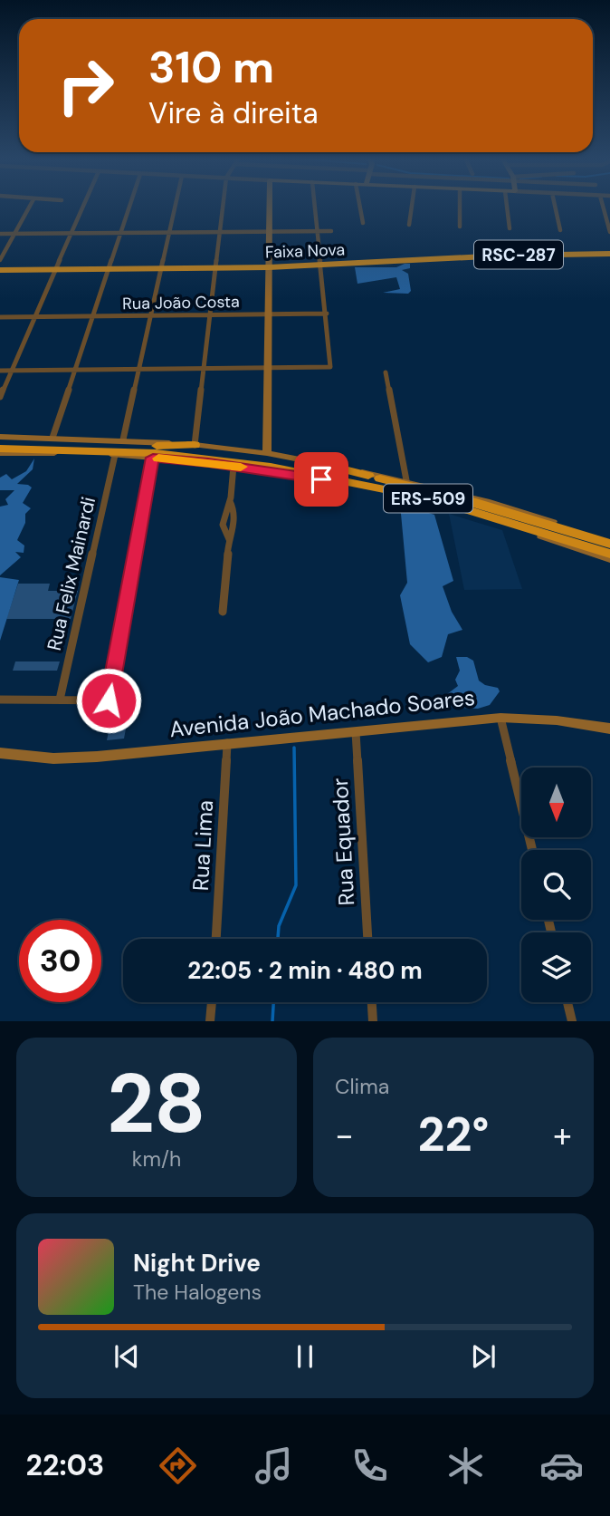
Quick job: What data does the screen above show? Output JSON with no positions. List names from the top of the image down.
{
  "streets": {
    "highway": ["Faixa Nova", "RSC-287", "ERS-509"],
    "street": [
      "Rua João Costa",
      "Rua Felix Mainardi",
      "Avenida João Machado Soares",
      "Rua Equador",
      "Rua Lima"
    ]
  },
  "crossings": [
    ["Faixa Nova", "Rua Felix Mainardi"],
    ["Rua João Costa", "Rua Felix Mainardi"],
    ["ERS-509", "Rua Felix Mainardi"],
    ["Avenida João Machado Soares", "Rua Equador"],
    ["Avenida João Machado Soares", "Rua Lima"]
  ],
  "north": "bottom",
  "page": {
    "turn": ["310 m", "Vire à direita"],
    "limit": "30",
    "trip": "22:05 · 2 min · 480 m",
    "tile": [
      ["28", "km/h"],
      "Clima"
    ],
    "heat": ["−", "22°", "+"],
    "song": ["Night Drive", "The Halogens"],
    "tabs": "22:03"
  }
}
